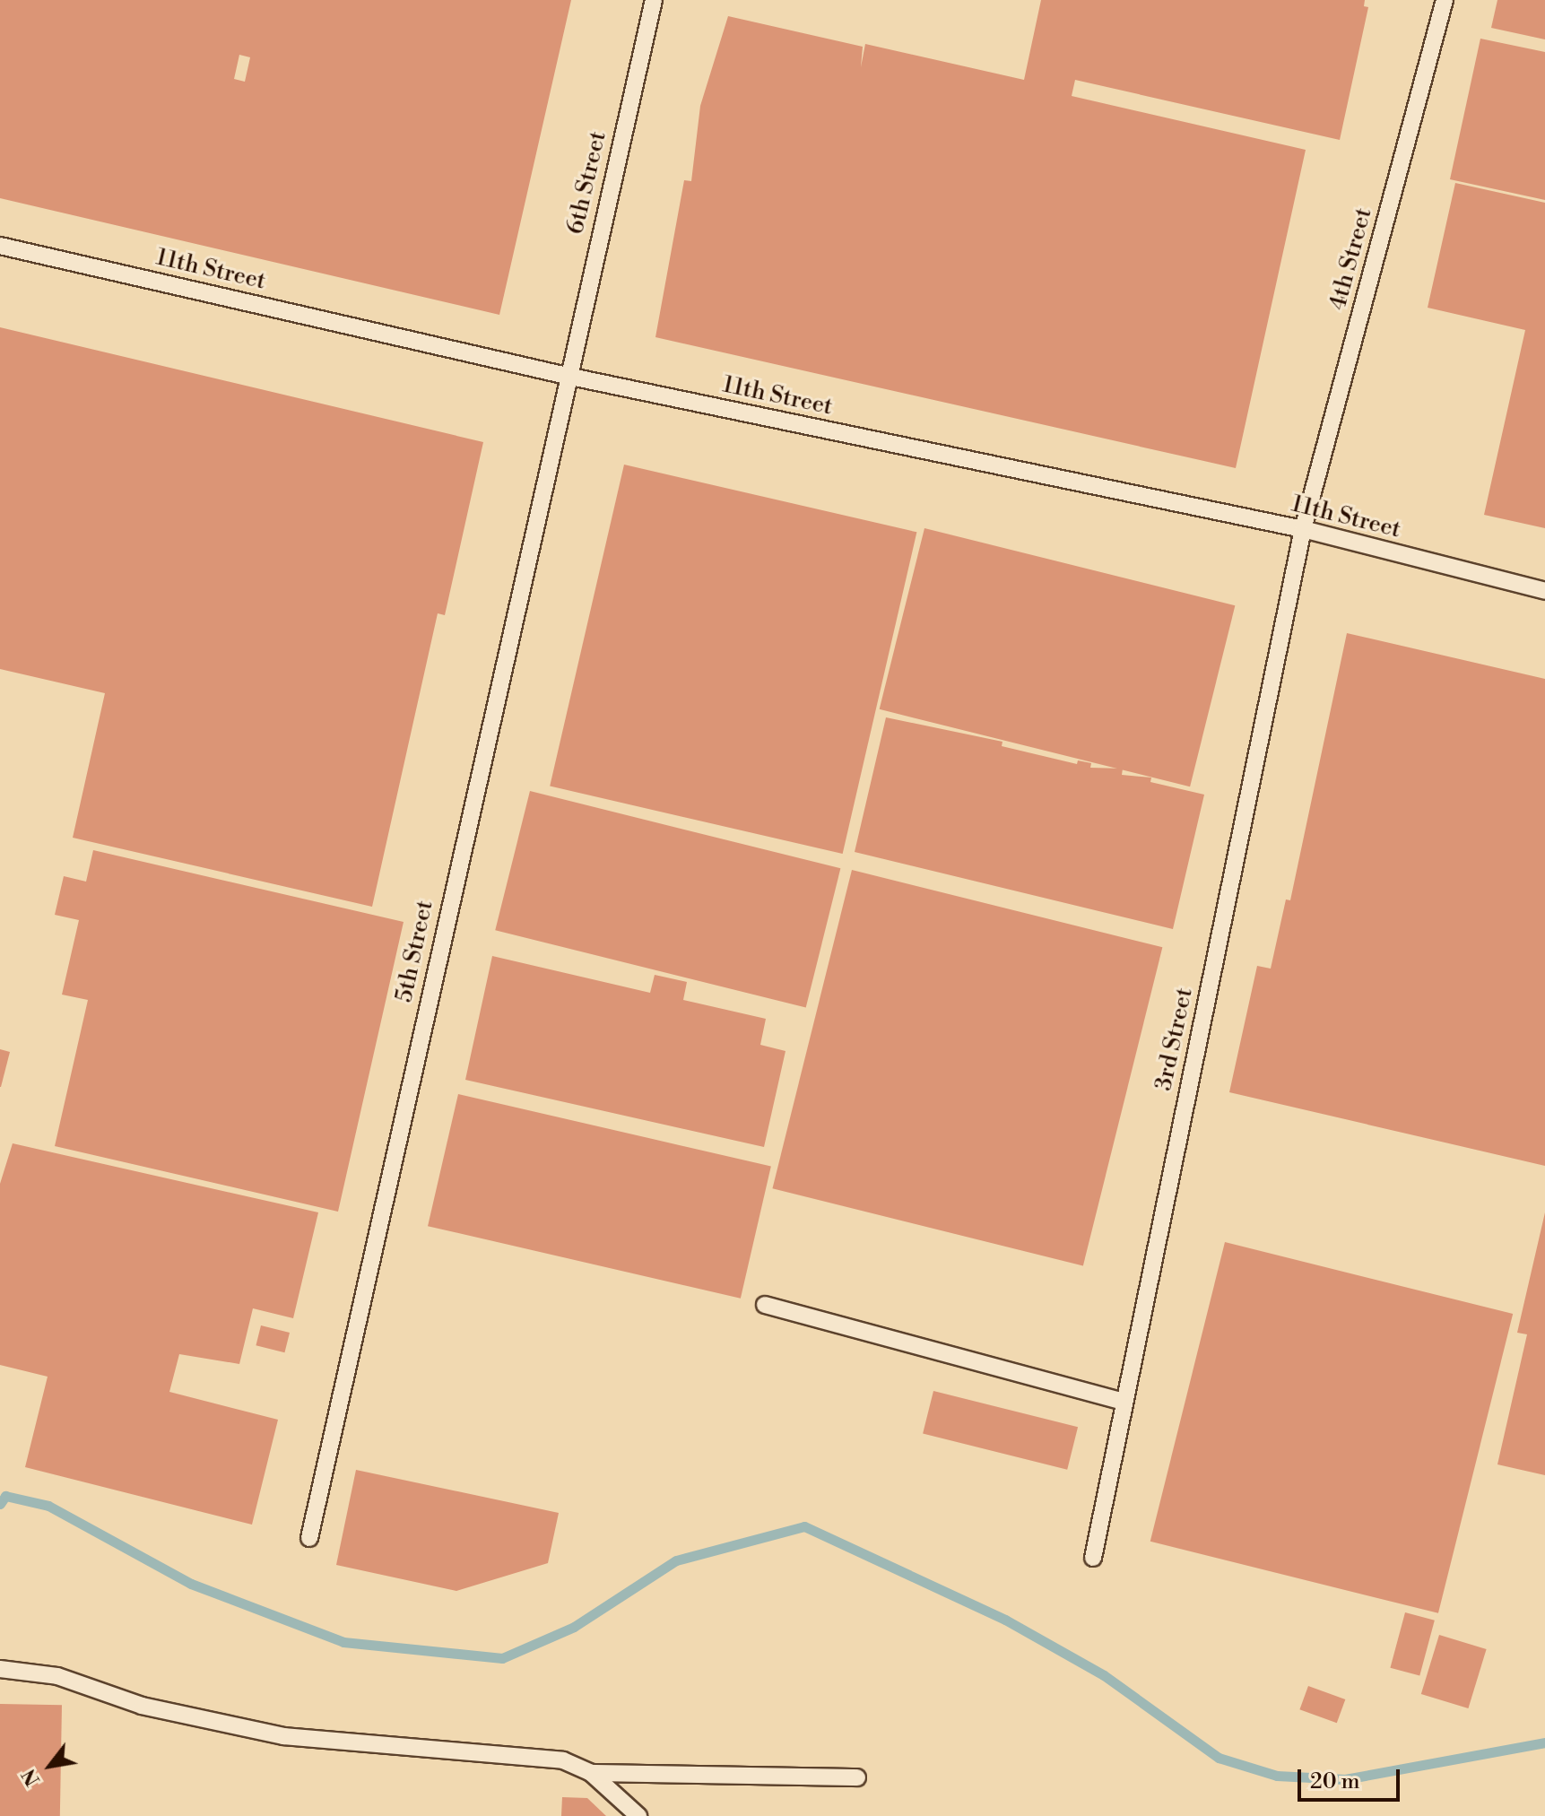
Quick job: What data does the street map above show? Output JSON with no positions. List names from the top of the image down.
{
  "streets": {
    "lane": [
      "6th Street",
      "4th Street",
      "11th Street",
      "5th Street",
      "3rd Street"
    ]
  },
  "crossings": [
    ["6th Street", "11th Street"],
    ["6th Street", "5th Street"],
    ["4th Street", "11th Street"],
    ["4th Street", "3rd Street"],
    ["11th Street", "5th Street"],
    ["11th Street", "3rd Street"]
  ],
  "scale_bar": "20 m",
  "north": "bottom left"
}
